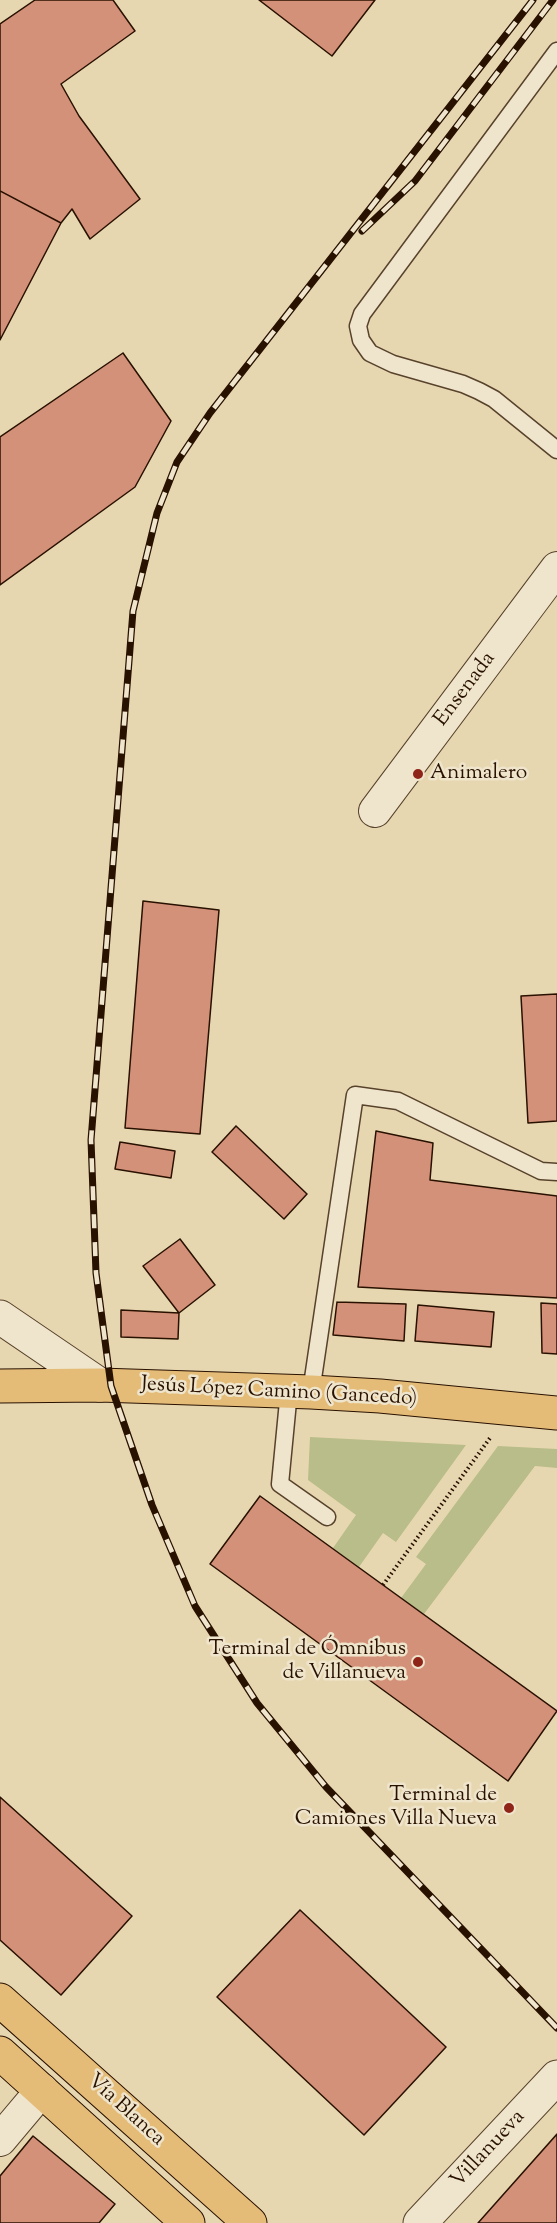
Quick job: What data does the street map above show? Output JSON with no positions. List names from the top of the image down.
{
  "streets": {
    "main road": ["Jesús López Camino (Gancedo)", "Vía Blanca"],
    "street": ["Ensenada", "Villanueva"]
  },
  "places": ["Animalero", "Terminal de Ómnibus de Villanueva", "Terminal de Camiones Villa Nueva"]
}
